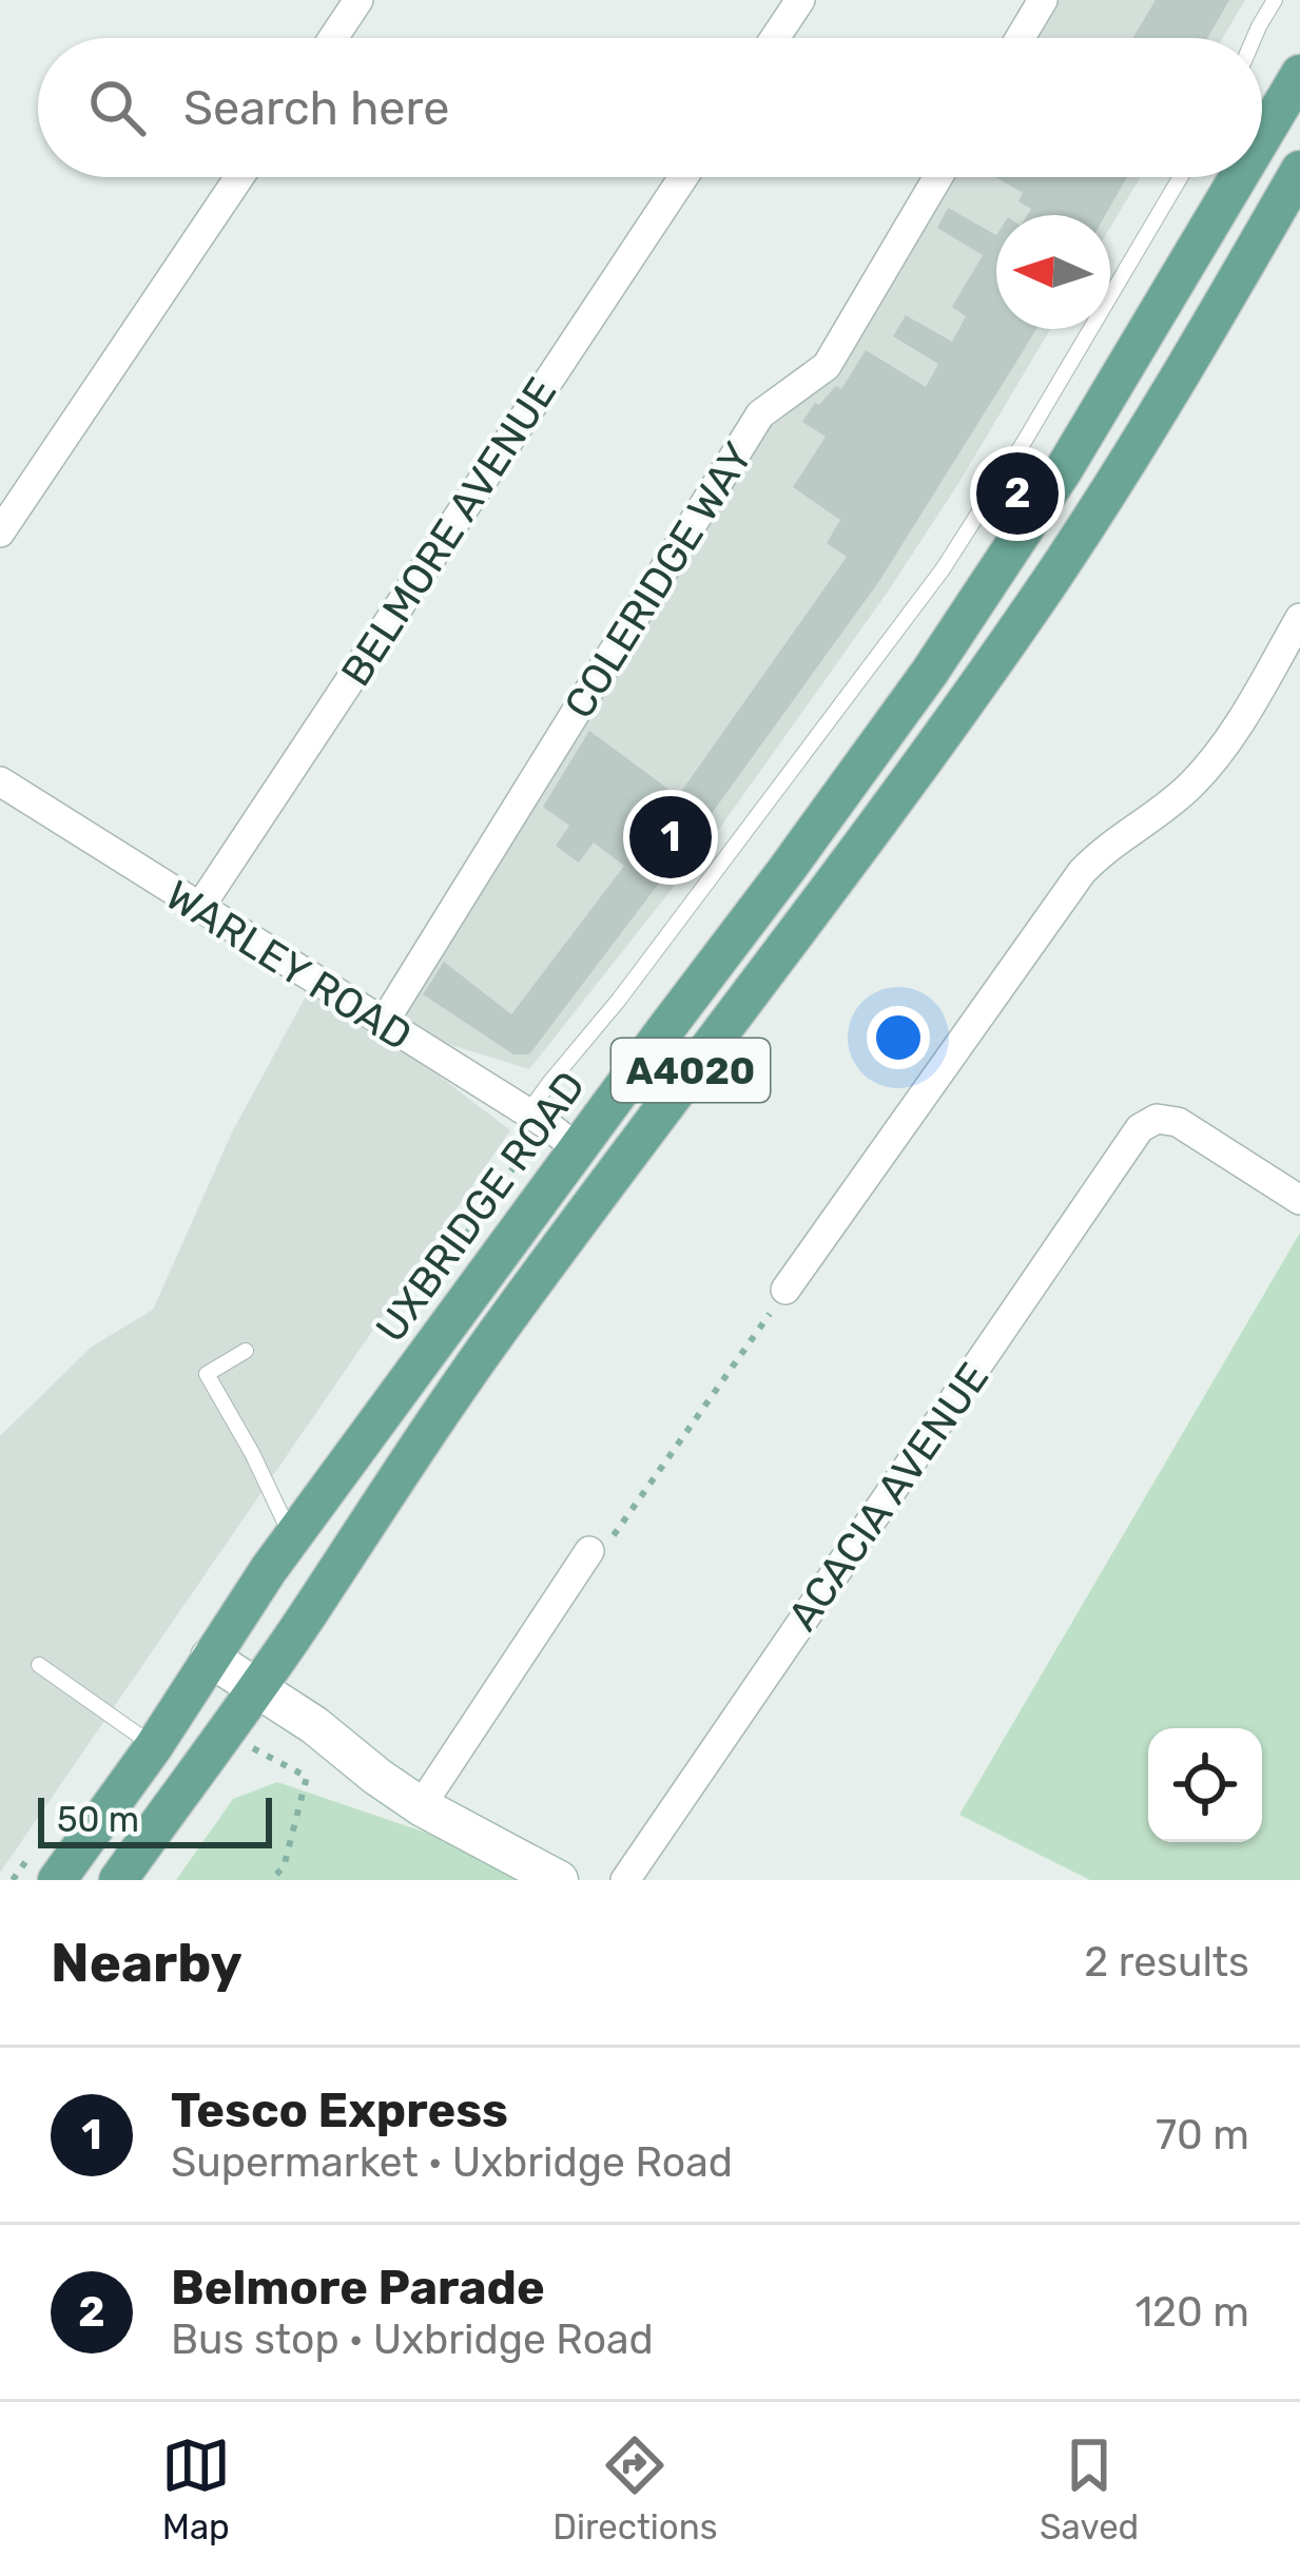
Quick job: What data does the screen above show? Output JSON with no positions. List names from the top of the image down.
{
  "streets": {
    "main road": ["A4020", "UXBRIDGE ROAD"],
    "street": [
      "BELMORE AVENUE",
      "COLERIDGE WAY",
      "WARLEY ROAD",
      "ACACIA AVENUE"
    ]
  },
  "crossings": [
    ["BELMORE AVENUE", "WARLEY ROAD"],
    ["COLERIDGE WAY", "WARLEY ROAD"],
    ["WARLEY ROAD", "UXBRIDGE ROAD"]
  ],
  "scale_bar": "50 m",
  "north": "left",
  "page": {
    "search": "Search here",
    "pins": ["2", "1"],
    "scale": "50 m",
    "heading": ["Nearby", "2 results"],
    "list": [
      {
        "mark": "1",
        "name": "Tesco Express",
        "note": "Supermarket · Uxbridge Road",
        "value": "70 m"
      },
      {
        "mark": "2",
        "name": "Belmore Parade",
        "note": "Bus stop · Uxbridge Road",
        "value": "120 m"
      }
    ],
    "nav": ["Map", "Directions", "Saved"]
  }
}
